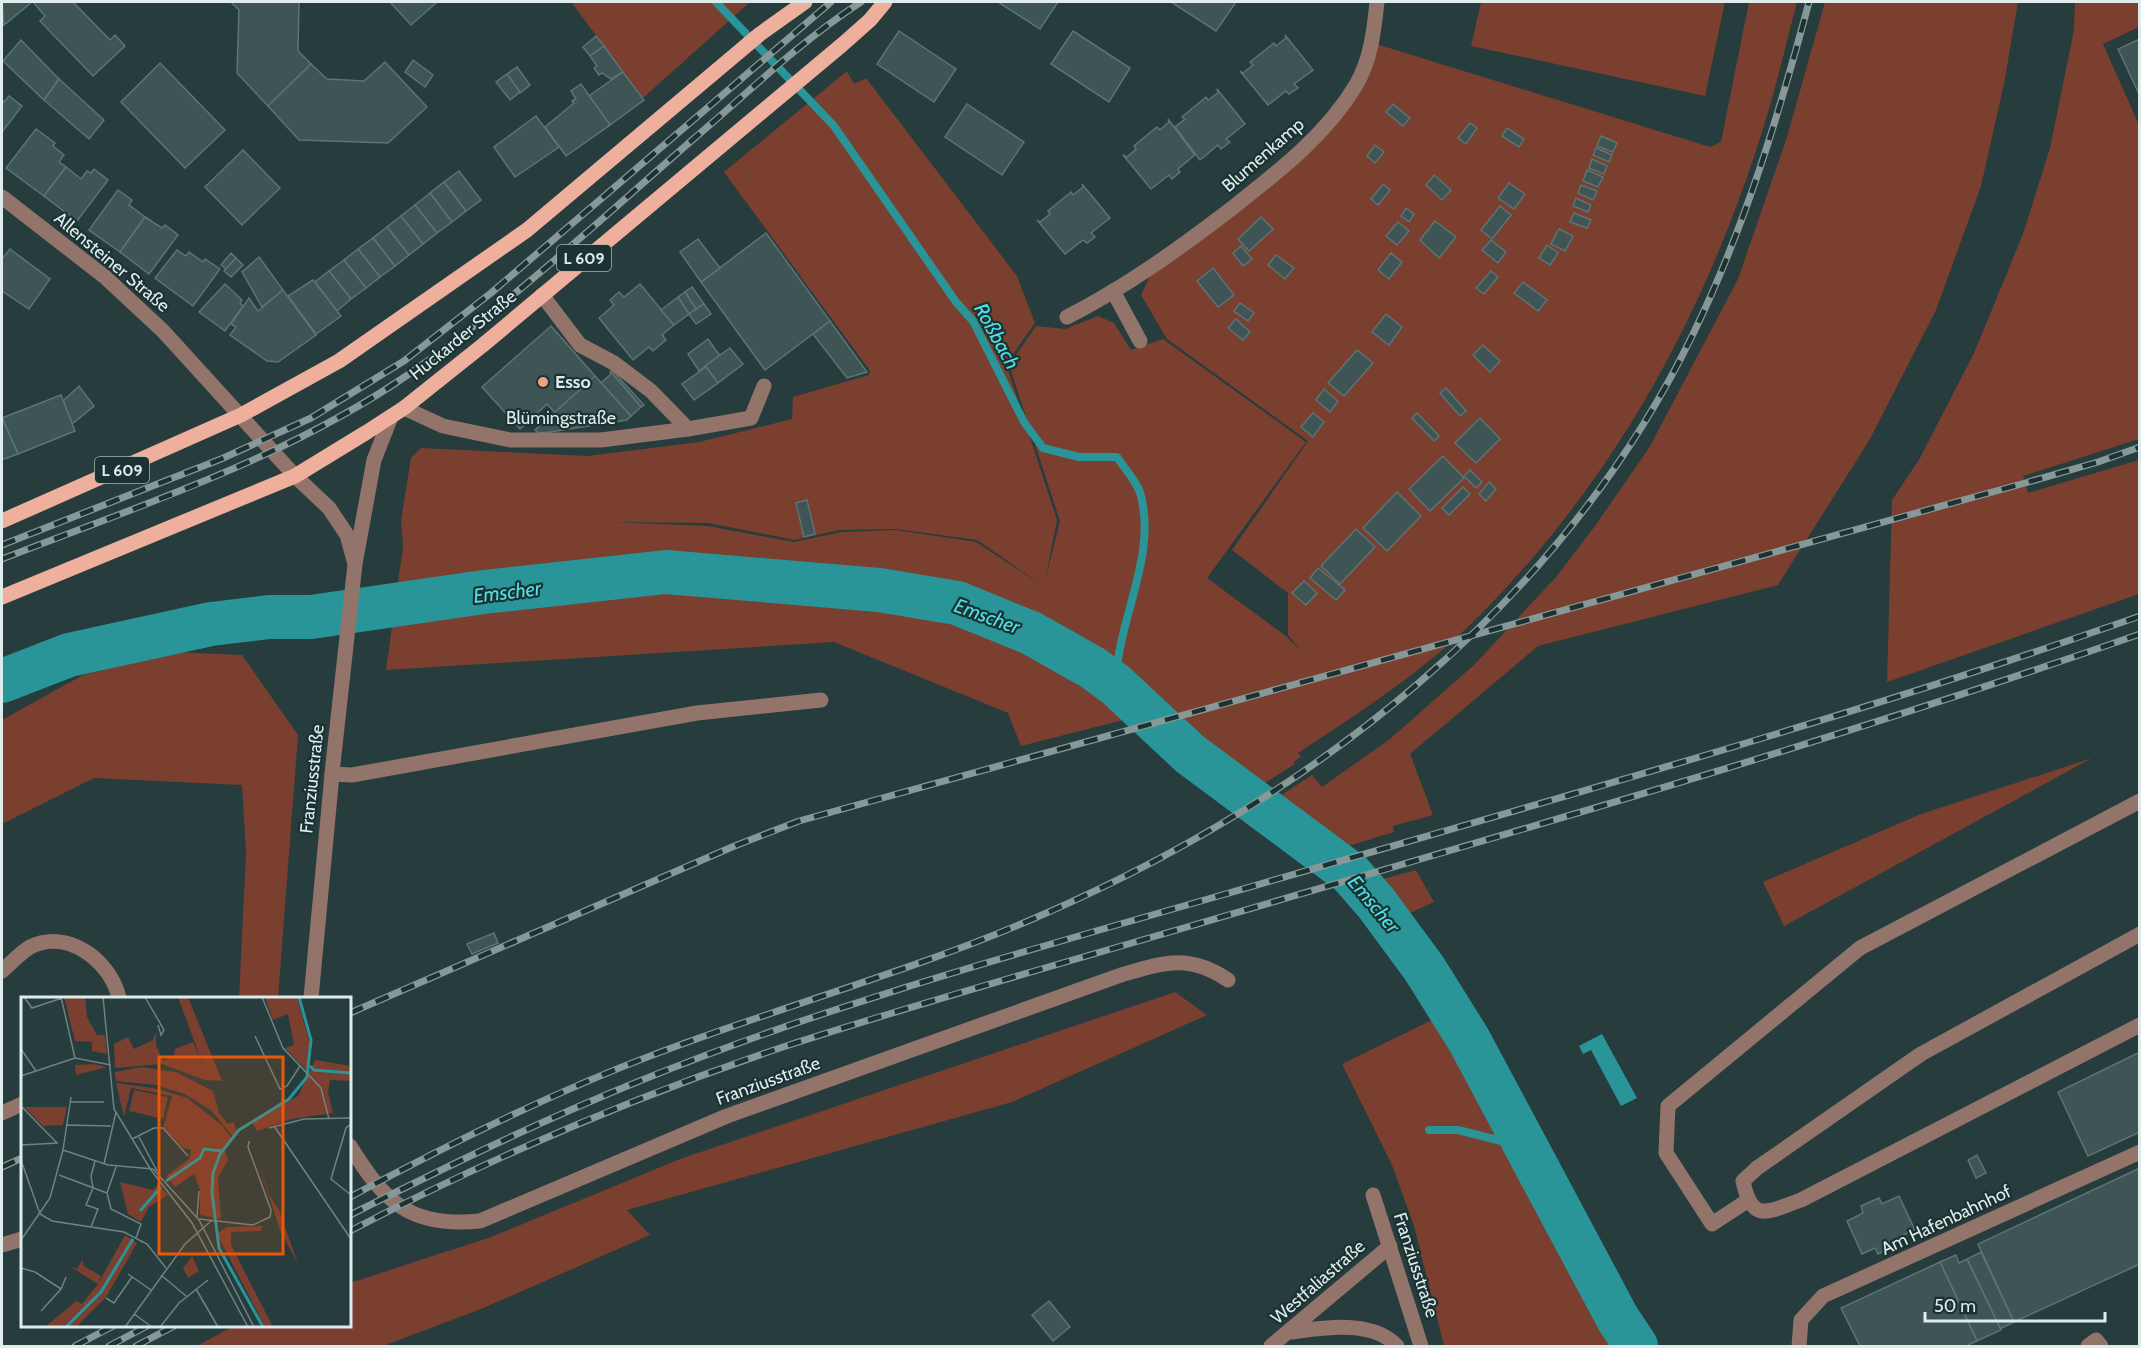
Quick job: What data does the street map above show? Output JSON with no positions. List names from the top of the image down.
{
  "streets": {
    "main road": ["L 609", "Huckarder Straße"],
    "street": [
      "Blumenkamp",
      "Allensteiner Straße",
      "Blümingstraße",
      "Franziusstraße",
      "Am Hafenbahnhof",
      "Westfaliastraße"
    ]
  },
  "crossings": [
    ["L 609", "Allensteiner Straße"],
    ["L 609", "Franziusstraße"],
    ["Allensteiner Straße", "Franziusstraße"],
    ["Huckarder Straße", "Blümingstraße"],
    ["Huckarder Straße", "Franziusstraße"],
    ["Blümingstraße", "Franziusstraße"],
    ["Franziusstraße", "Westfaliastraße"]
  ],
  "water": ["Roßbach", "Emscher"],
  "places": ["Esso"],
  "scale_bar": "50 m"
}
